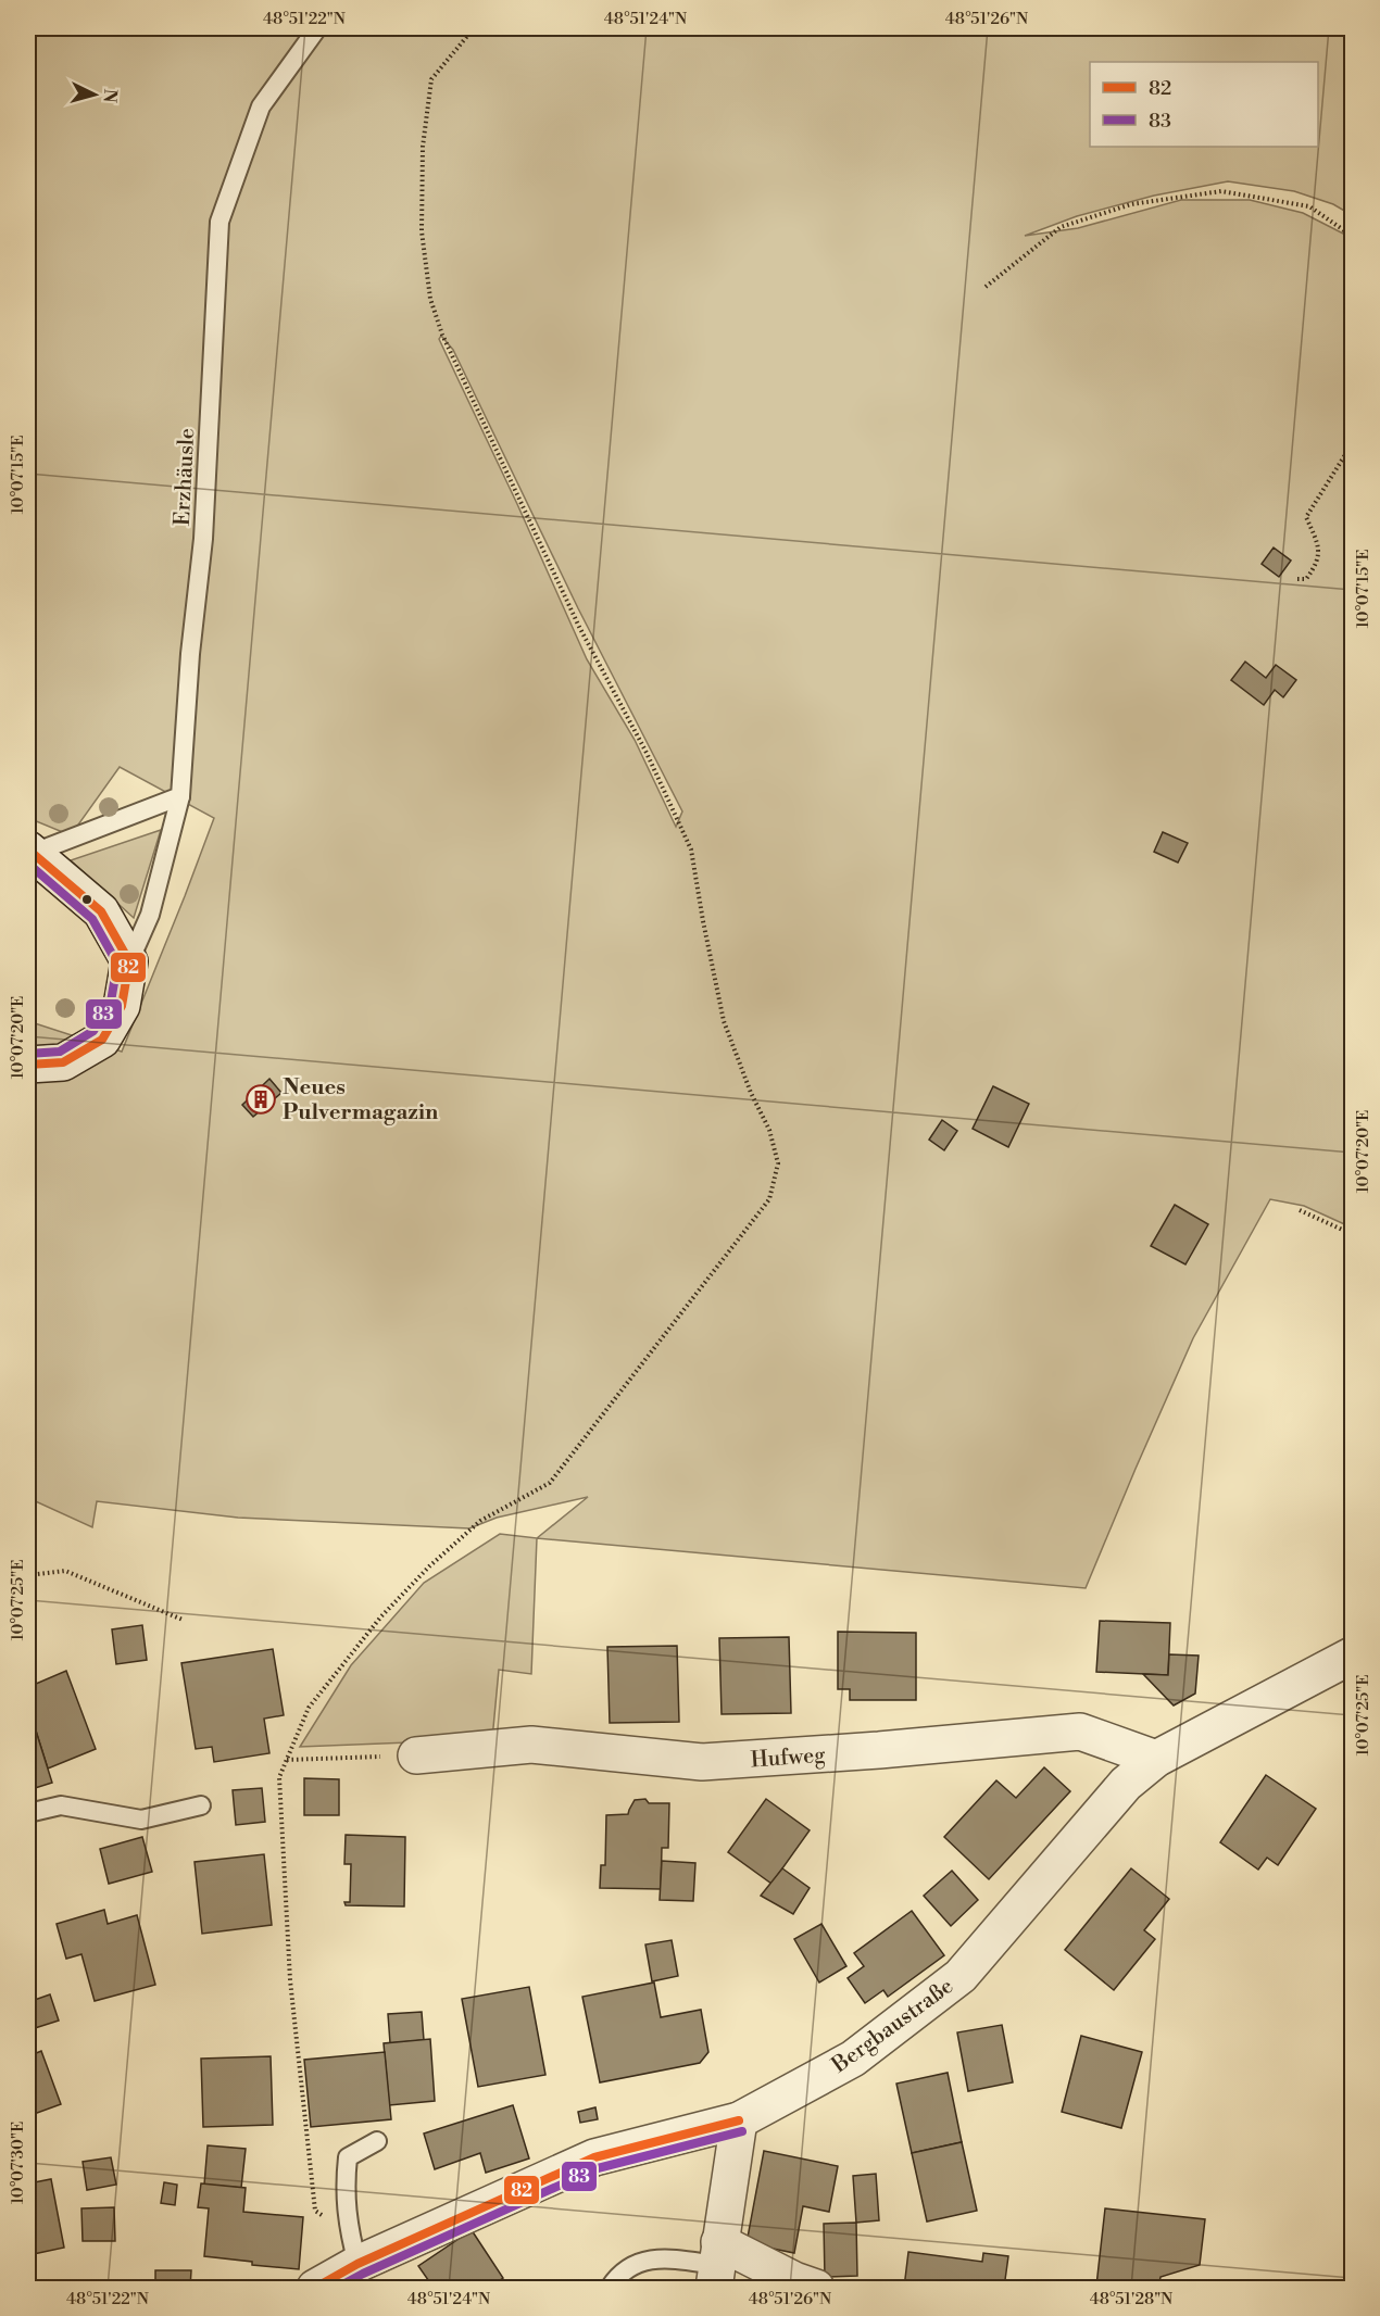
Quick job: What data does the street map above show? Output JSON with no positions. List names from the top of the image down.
{
  "streets": {
    "street": ["Hufweg", "Bergbaustraße"],
    "lane": ["Erzhäusle"]
  },
  "crossings": [
    ["Hufweg", "Bergbaustraße"]
  ],
  "places": {
    "building": ["Neues Pulvermagazin"]
  },
  "lines": ["transit line 82", "transit line 83"],
  "legend": ["82", "83"],
  "north": "right",
  "coordinates": [
    "48°51'22\"N",
    "48°51'24\"N",
    "48°51'26\"N",
    "10°07'15\"E",
    "10°07'20\"E",
    "10°07'25\"E",
    "10°07'30\"E",
    "48°51'28\"N"
  ]
}
